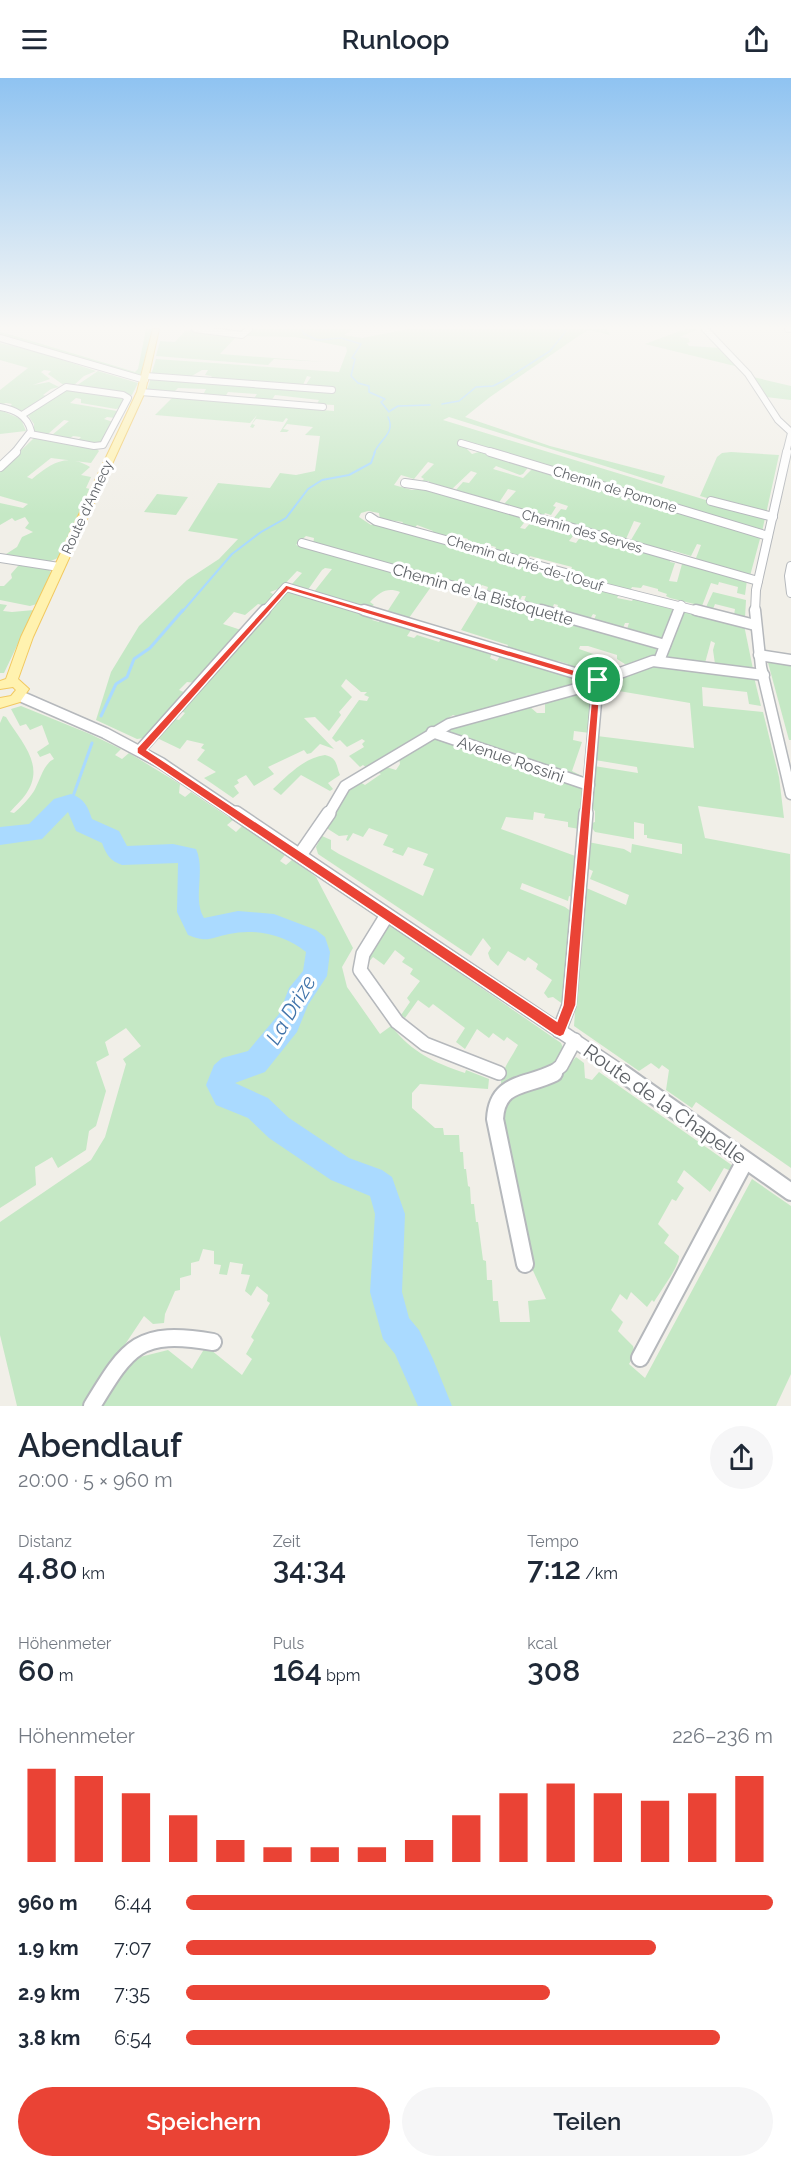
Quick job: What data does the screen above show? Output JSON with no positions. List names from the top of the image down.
{
  "streets": {
    "main road": ["Route d'Annecy"],
    "street": [
      "Chemin de Pomone",
      "Chemin des Serves",
      "Chemin du Pré-de-l'Oeuf",
      "Chemin de la Bistoquette",
      "Avenue Rossini",
      "Route de la Chapelle"
    ]
  },
  "water": ["La Drize"],
  "page": {
    "header": "Runloop",
    "heading": ["Abendlauf", "20:00 · 5 × 960 m"],
    "stats": [
      ["Distanz", "4.80 km"],
      ["Zeit", "34:34"],
      ["Tempo", "7:12 /km"],
      ["Höhenmeter", "60 m"],
      ["Puls", "164 bpm"],
      ["kcal", "308"]
    ],
    "chart": ["Höhenmeter", "226–236 m"],
    "list": [
      {
        "name": "960 m",
        "note": "6:44"
      },
      {
        "name": "1.9 km",
        "note": "7:07"
      },
      {
        "name": "2.9 km",
        "note": "7:35"
      },
      {
        "name": "3.8 km",
        "note": "6:54"
      }
    ],
    "buttons": ["Speichern", "Teilen"]
  }
}
